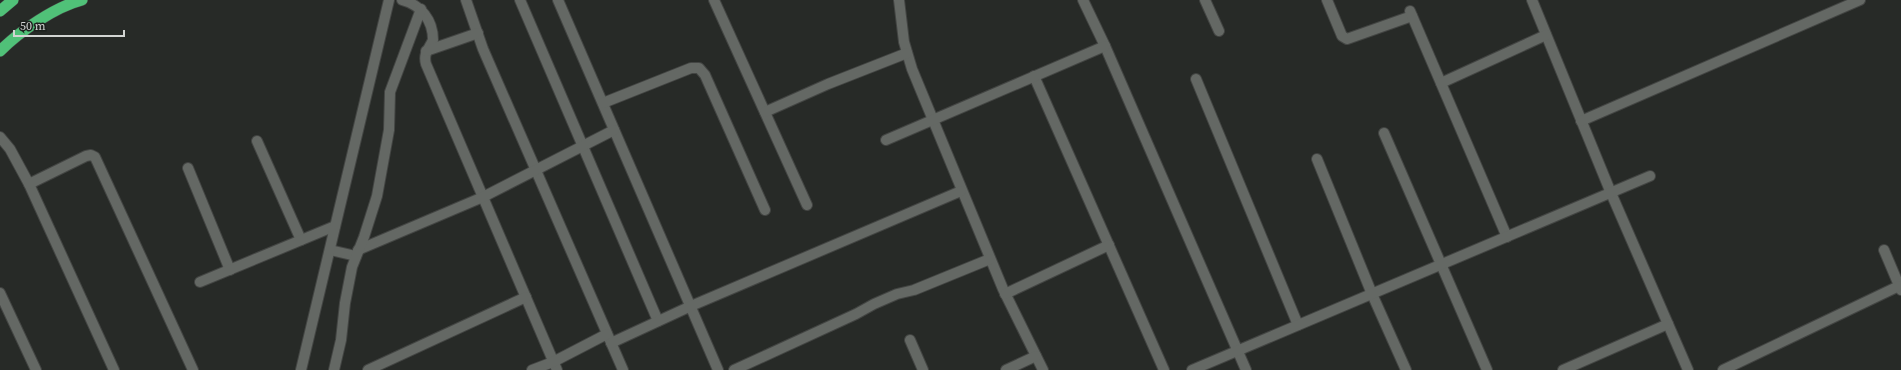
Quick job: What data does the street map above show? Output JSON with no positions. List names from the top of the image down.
{
  "scale_bar": "50 m"
}
